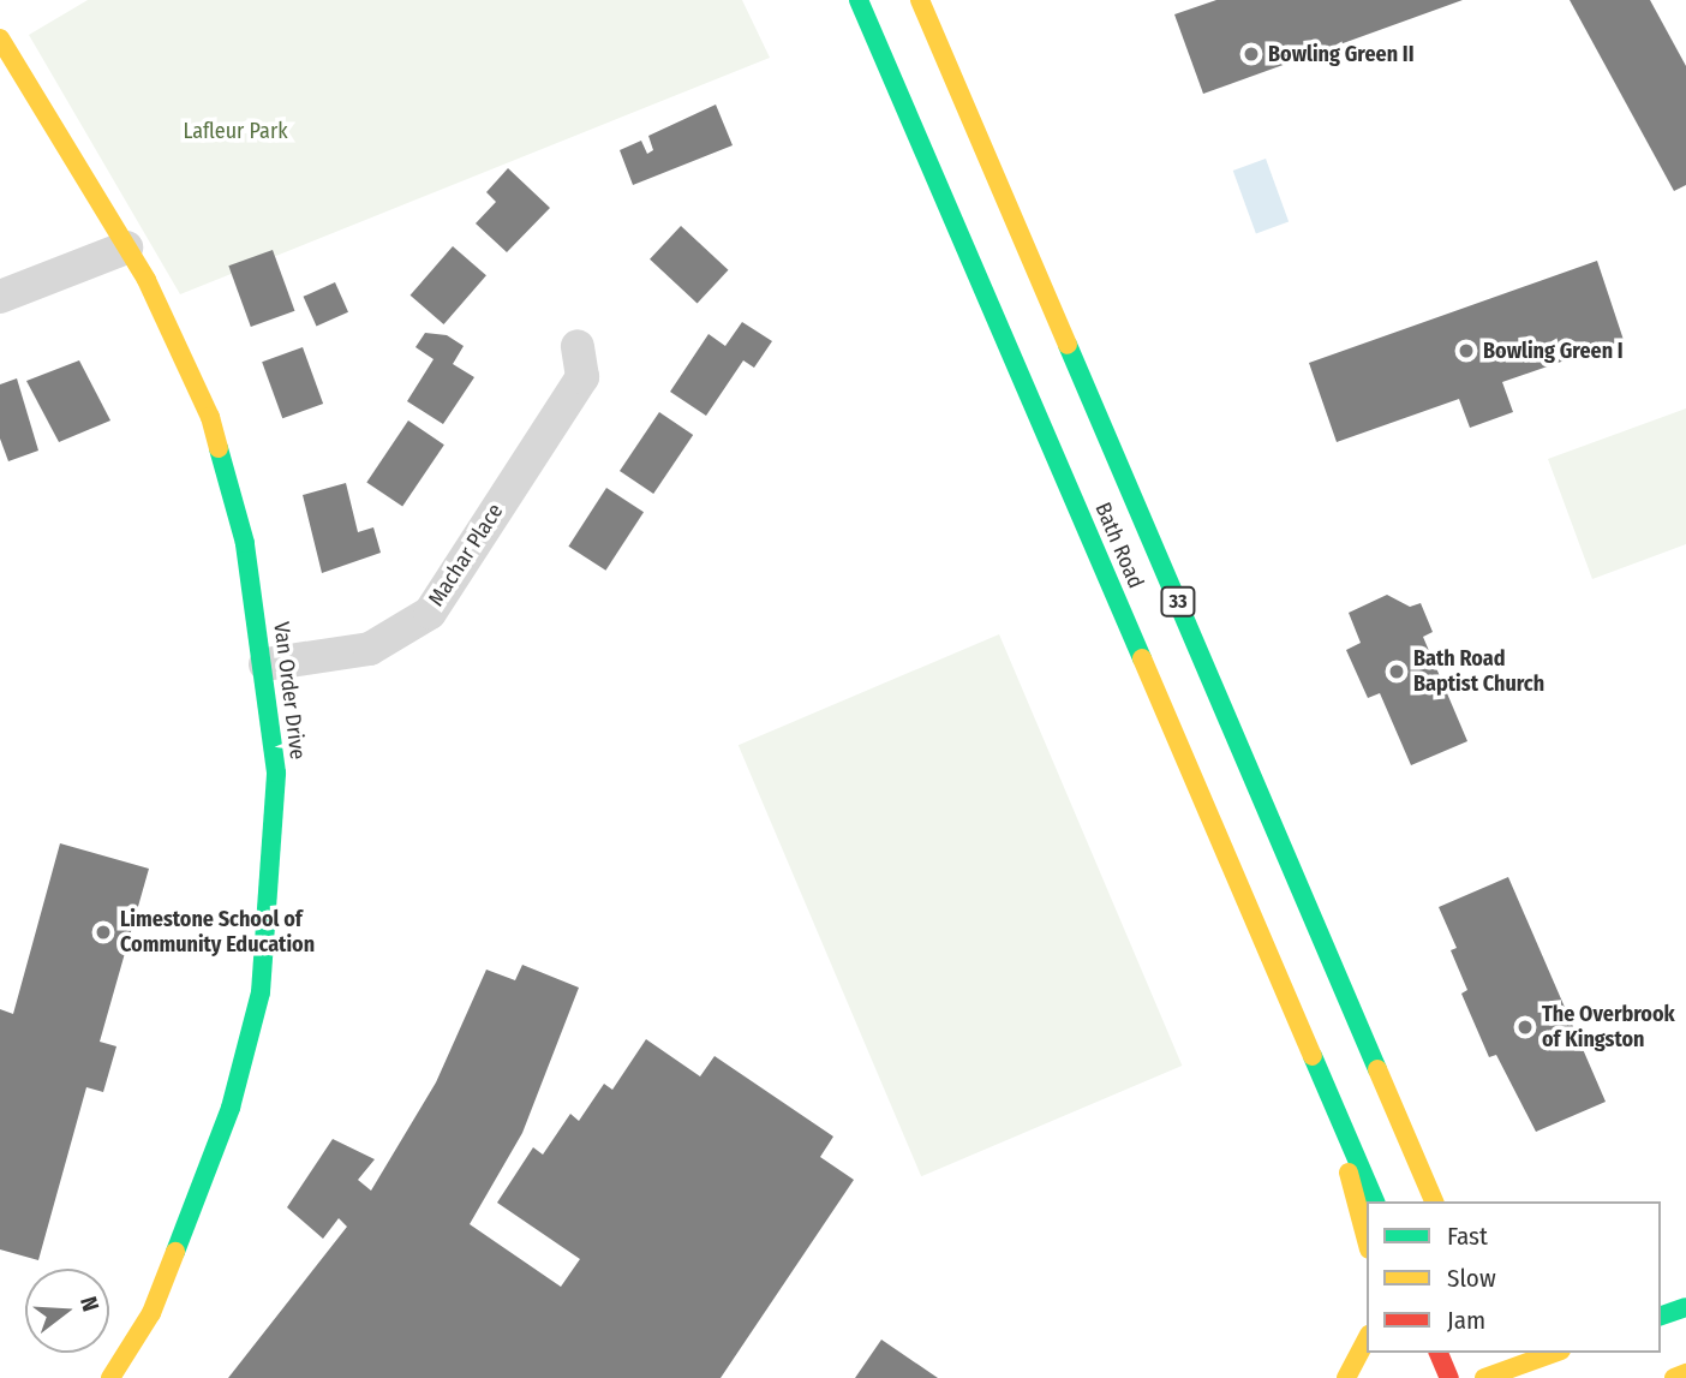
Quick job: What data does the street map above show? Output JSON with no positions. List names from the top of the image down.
{
  "streets": {
    "main road": ["Bath Road", "33", "Van Order Drive"],
    "street": ["Machar Place"]
  },
  "crossings": [
    ["Machar Place", "Van Order Drive"]
  ],
  "parks": ["Lafleur Park"],
  "places": [
    "Bowling Green II",
    "Bowling Green I",
    "Bath Road Baptist Church",
    "Limestone School of Community Education",
    "The Overbrook of Kingston"
  ],
  "legend": ["Fast", "Slow", "Jam"],
  "north": "right"
}
